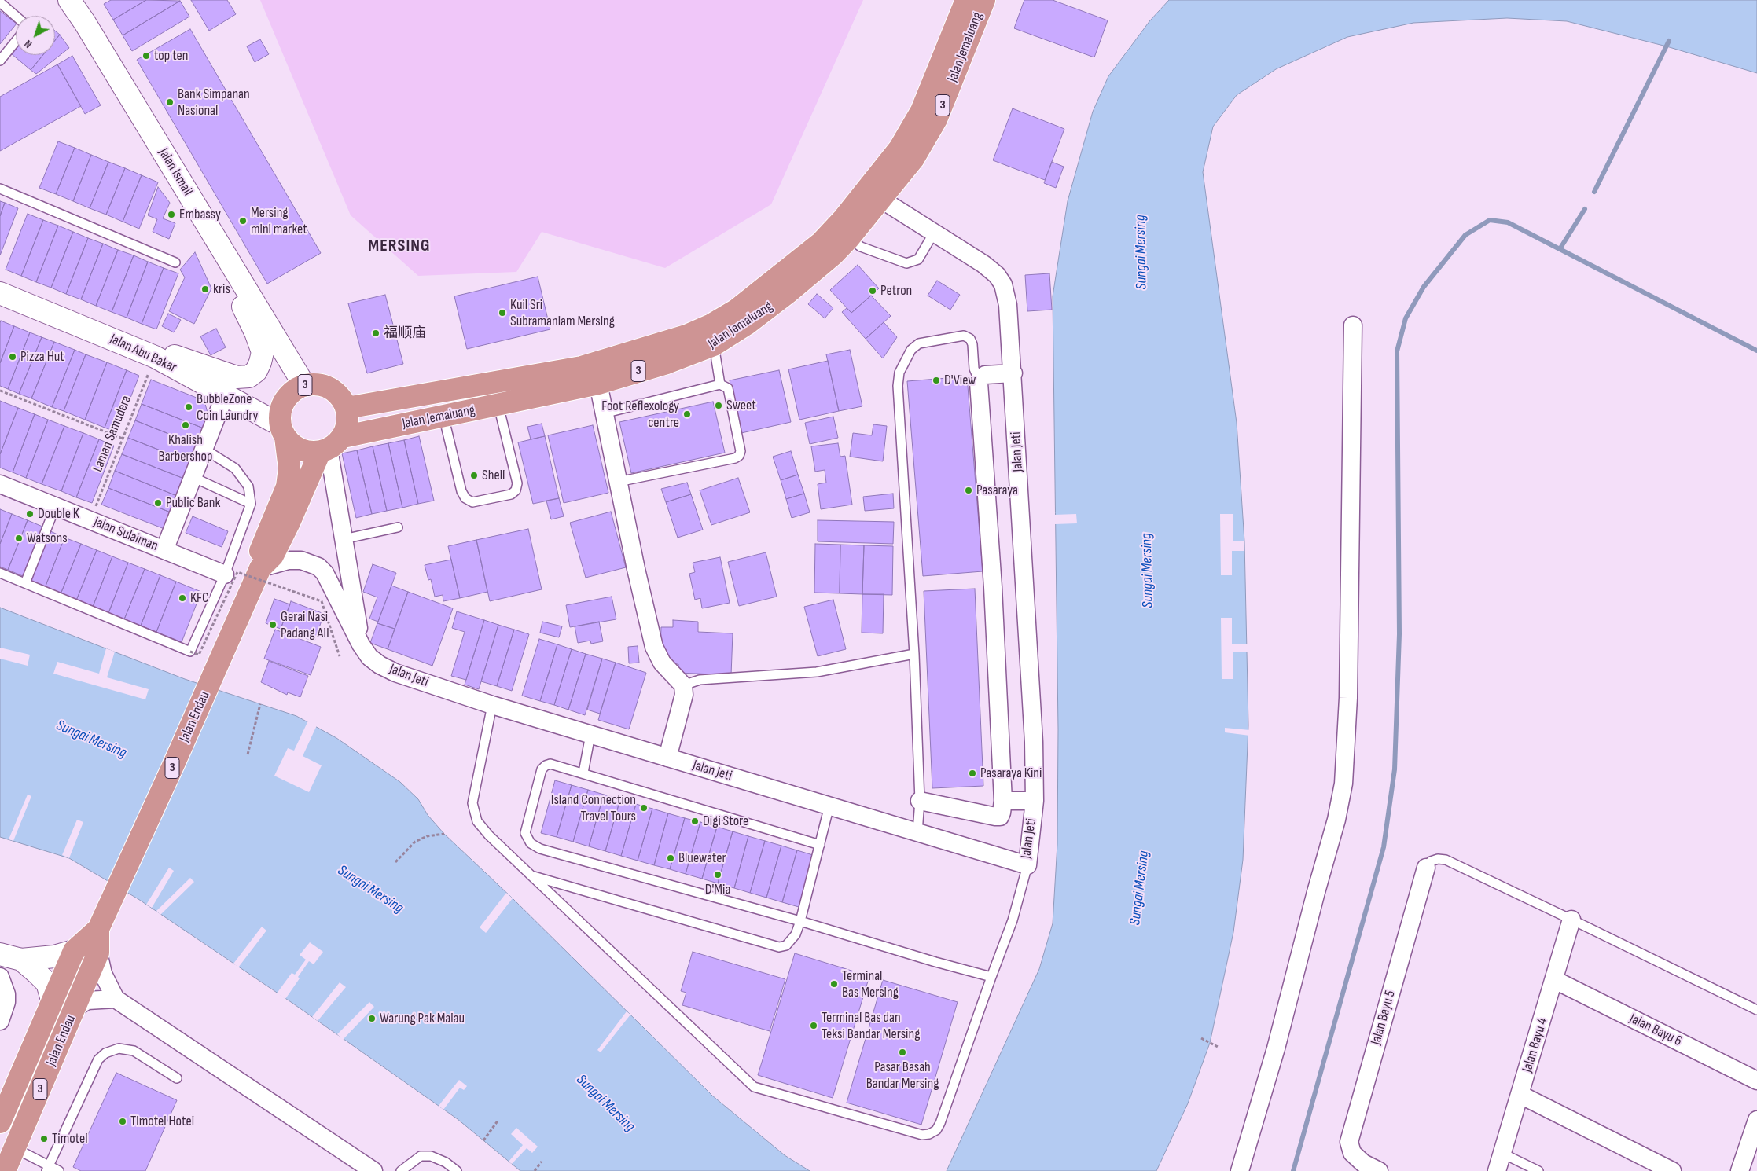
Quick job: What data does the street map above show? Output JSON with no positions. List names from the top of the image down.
{
  "streets": {
    "highway": ["Jalan Jemaluang", "3", "Jalan Endau"],
    "street": [
      "Jalan Ismail",
      "Jalan Abu Bakar",
      "Jalan Jeti",
      "Jalan Sulaiman",
      "Jalan Bayu 5",
      "Jalan Bayu 6",
      "Jalan Bayu 4"
    ],
    "path": ["Laman Samudera"]
  },
  "crossings": [
    ["Jalan Jemaluang", "3"],
    ["Jalan Jemaluang", "Jalan Ismail"],
    ["Jalan Jemaluang", "Jalan Abu Bakar"],
    ["Jalan Jemaluang", "Jalan Jeti"],
    ["Jalan Jemaluang", "Jalan Endau"],
    ["3", "Jalan Ismail"],
    ["3", "Jalan Abu Bakar"],
    ["3", "Jalan Endau"],
    ["Jalan Ismail", "Jalan Abu Bakar"],
    ["Jalan Ismail", "Jalan Endau"],
    ["Jalan Abu Bakar", "Laman Samudera"],
    ["Jalan Abu Bakar", "Jalan Sulaiman"],
    ["Jalan Abu Bakar", "Jalan Endau"],
    ["Laman Samudera", "Jalan Sulaiman"],
    ["Jalan Jeti", "Jalan Endau"],
    ["Jalan Bayu 6", "Jalan Bayu 4"]
  ],
  "districts": ["MERSING"],
  "water": ["Sungai Mersing"],
  "places": [
    "top ten",
    "Bank Simpanan Nasional",
    "Embassy",
    "Mersing mini market",
    "kris",
    "Petron",
    "Kuil Sri Subramaniam Mersing",
    "福顺庙",
    "Pizza Hut",
    "D'View",
    "Sweet",
    "BubbleZone Coin Laundry",
    "Foot Reflexology centre",
    "Khalish Barbershop",
    "Shell",
    "Pasaraya",
    "Public Bank",
    "Double K",
    "Watsons",
    "KFC",
    "Gerai Nasi Padang Ali",
    "Pasaraya Kini",
    "Island Connection Travel Tours",
    "Digi Store",
    "Bluewater",
    "D'Mia",
    "Terminal Bas Mersing",
    "Warung Pak Malau",
    "Terminal Bas dan Teksi Bandar Mersing",
    "Pasar Basah Bandar Mersing",
    "Timotel Hotel",
    "Timotel"
  ],
  "north": "bottom left"
}
